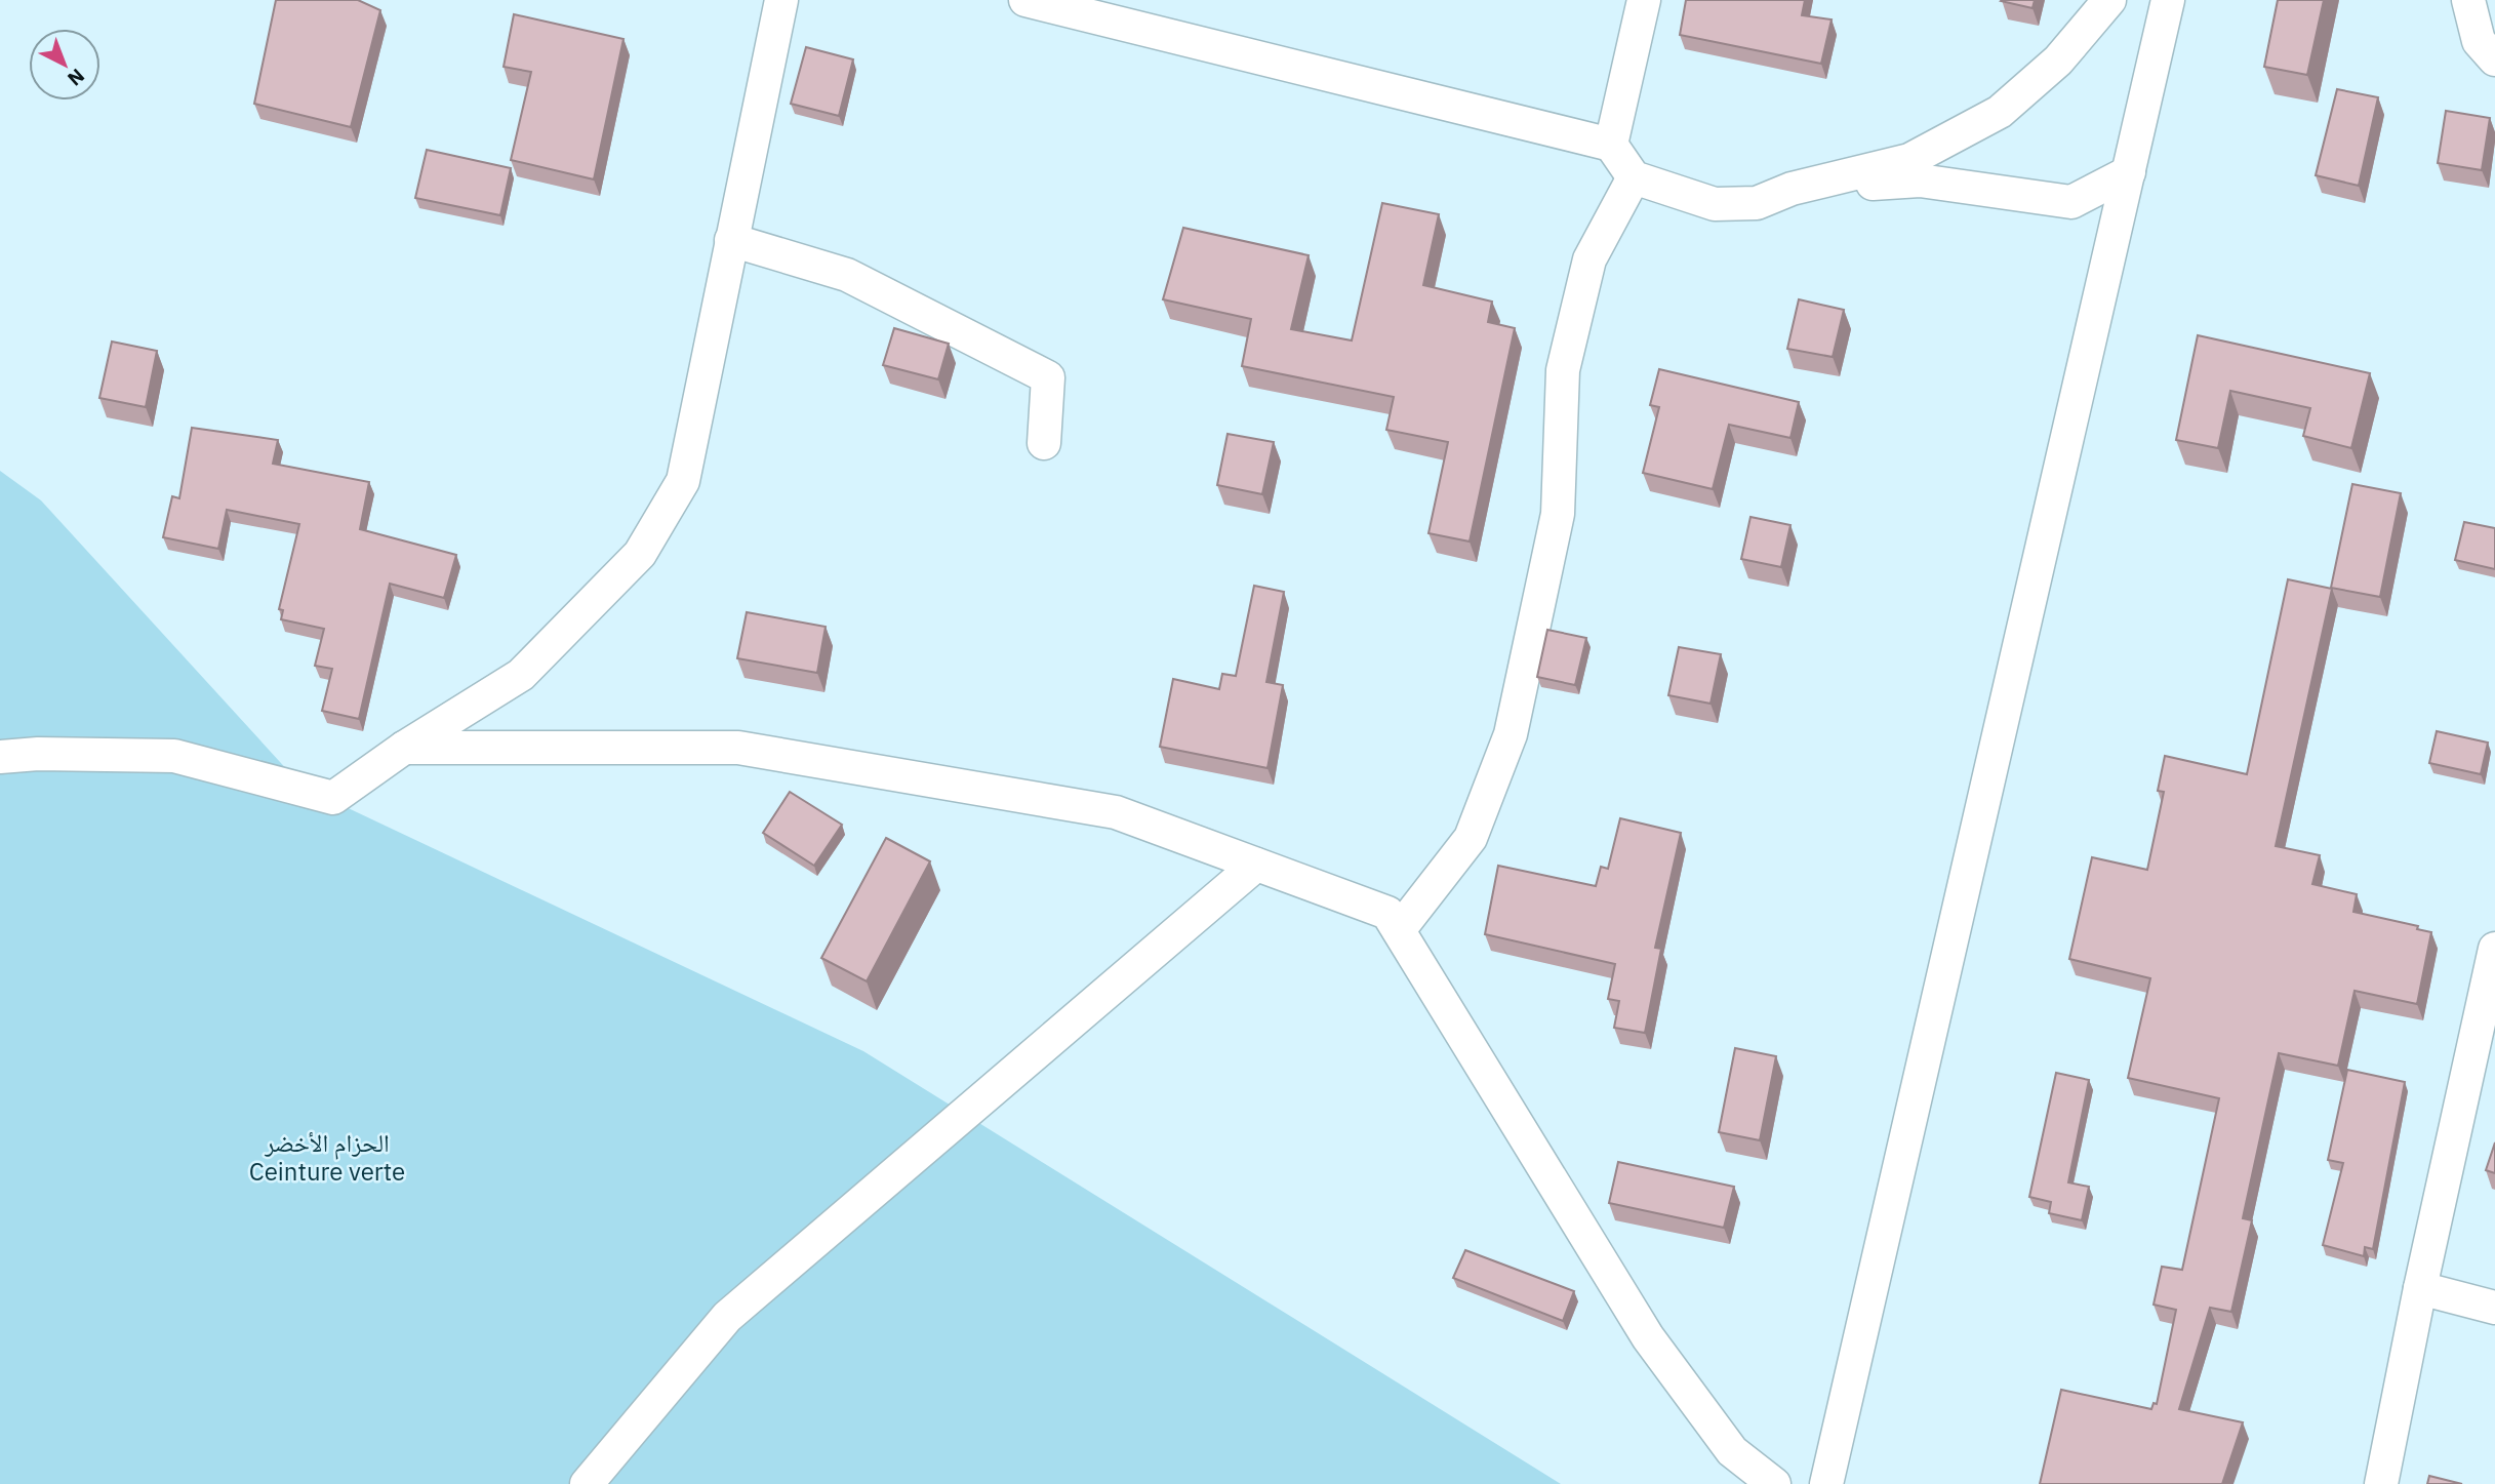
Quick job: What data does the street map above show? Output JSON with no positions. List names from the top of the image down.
{
  "parks": ["الحزام الأخضر Ceinture verte"],
  "north": "bottom right"
}
